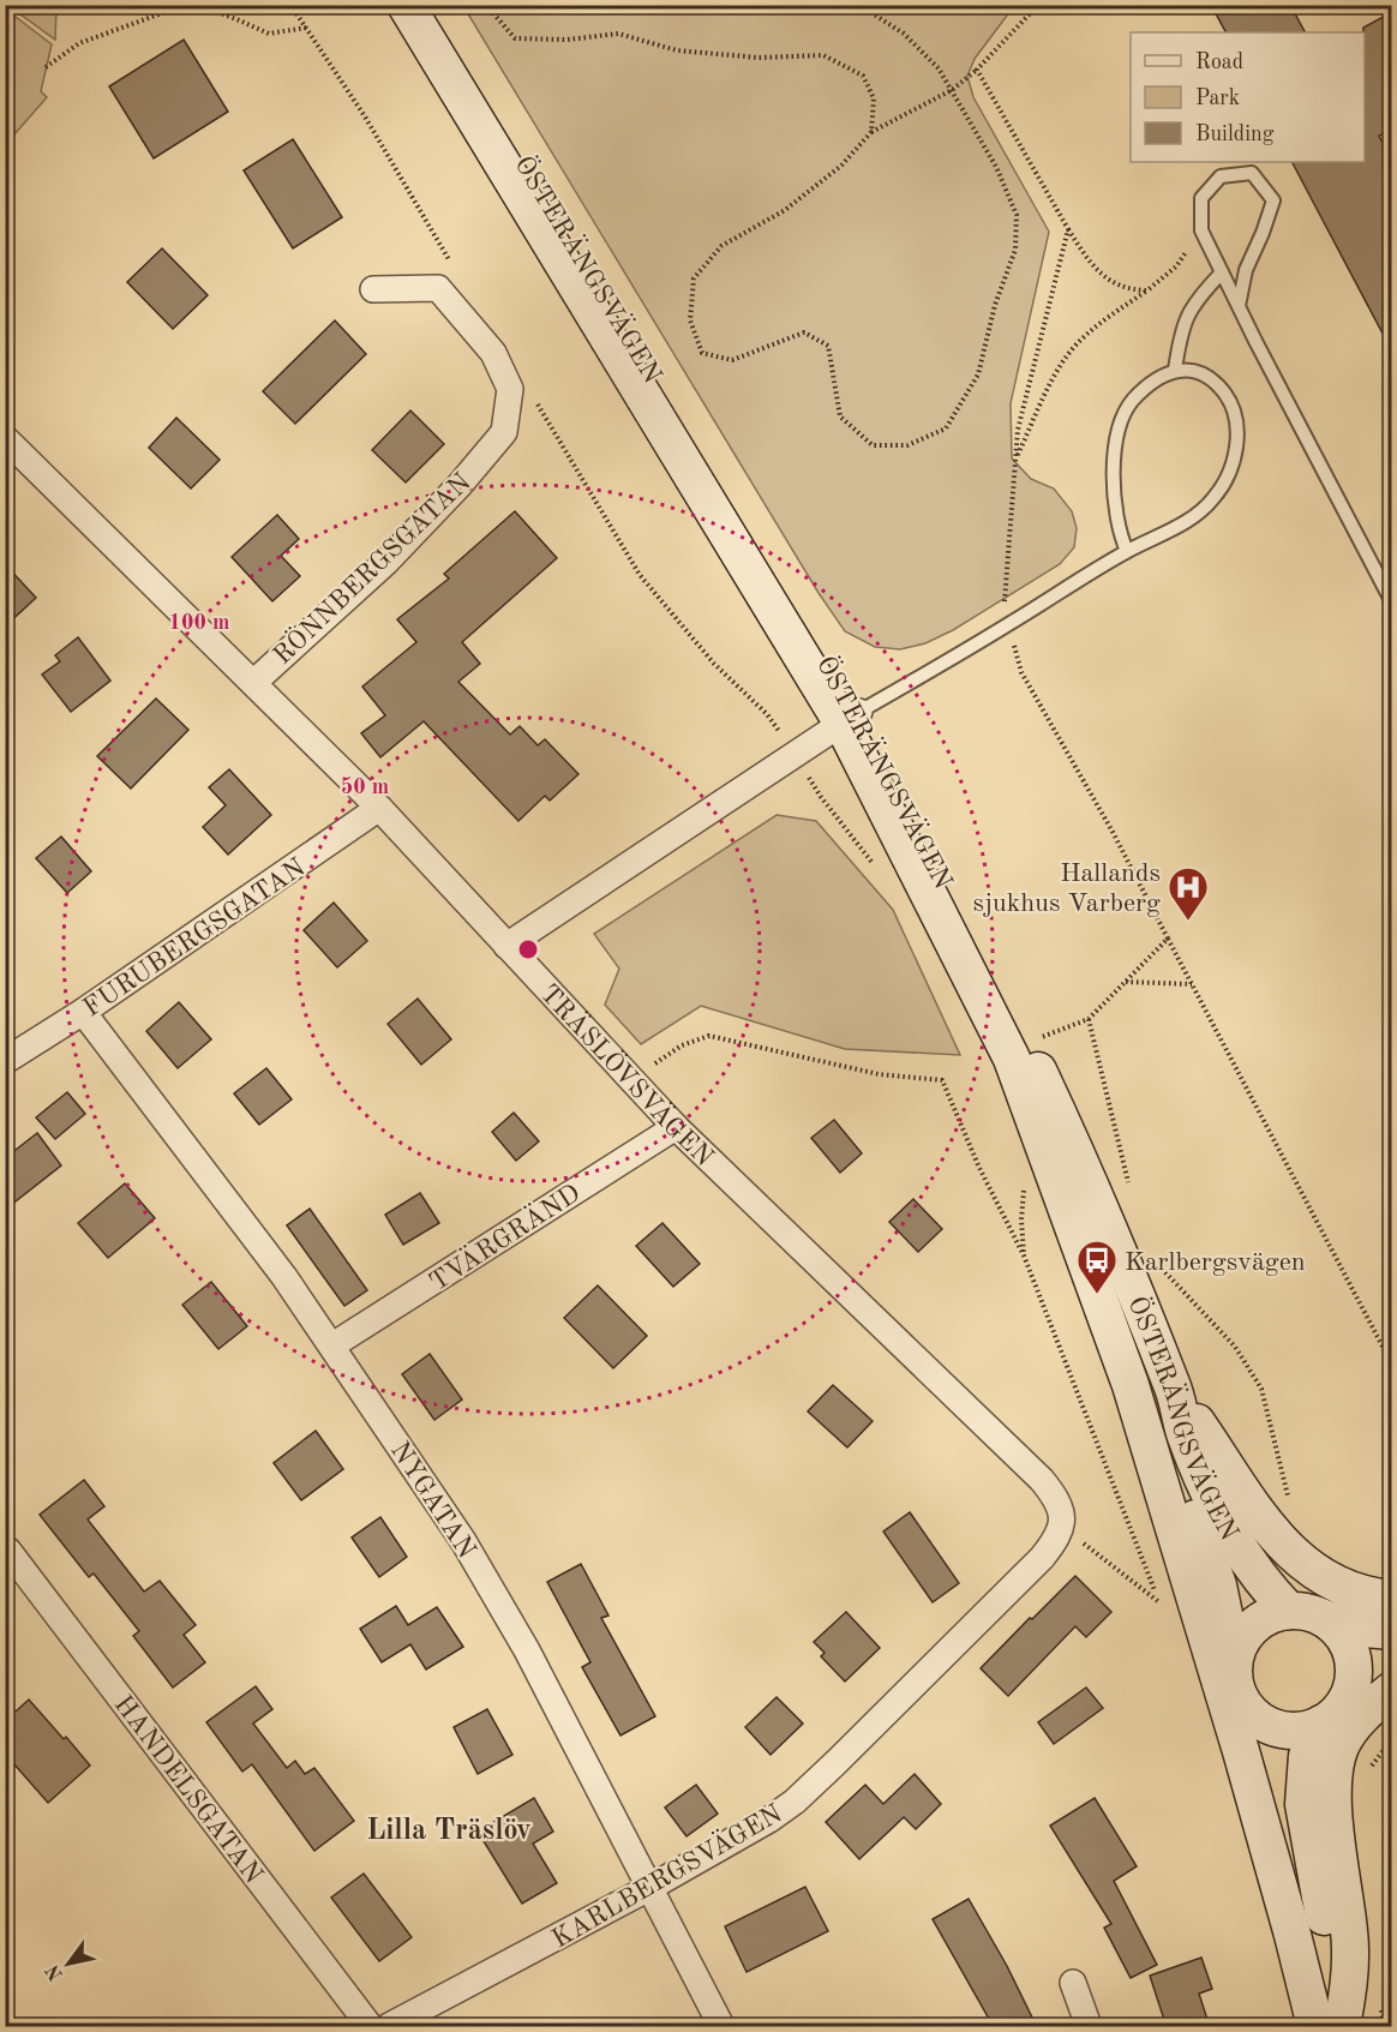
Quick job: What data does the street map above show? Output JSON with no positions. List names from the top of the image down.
{
  "streets": {
    "street": [
      "ÖSTERÄNGSVÄGEN",
      "RÖNNBERGSGATAN",
      "FURUBERGSGATAN",
      "TRÄSLÖVSVÄGEN",
      "TVÄRGRÄND",
      "NYGATAN",
      "HANDELSGATAN",
      "KARLBERGSVÄGEN"
    ]
  },
  "crossings": [
    ["RÖNNBERGSGATAN", "TRÄSLÖVSVÄGEN"],
    ["FURUBERGSGATAN", "TRÄSLÖVSVÄGEN"],
    ["FURUBERGSGATAN", "NYGATAN"],
    ["TRÄSLÖVSVÄGEN", "TVÄRGRÄND"],
    ["TRÄSLÖVSVÄGEN", "KARLBERGSVÄGEN"],
    ["TVÄRGRÄND", "NYGATAN"],
    ["NYGATAN", "KARLBERGSVÄGEN"]
  ],
  "districts": ["Lilla Träslöv"],
  "places": {
    "hospital": ["Hallands sjukhus Varberg"],
    "bus stop": ["Karlbergsvägen"]
  },
  "legend": ["Road", "Park", "Building"],
  "north": "bottom left",
  "rings": ["100 m", "50 m"]
}
